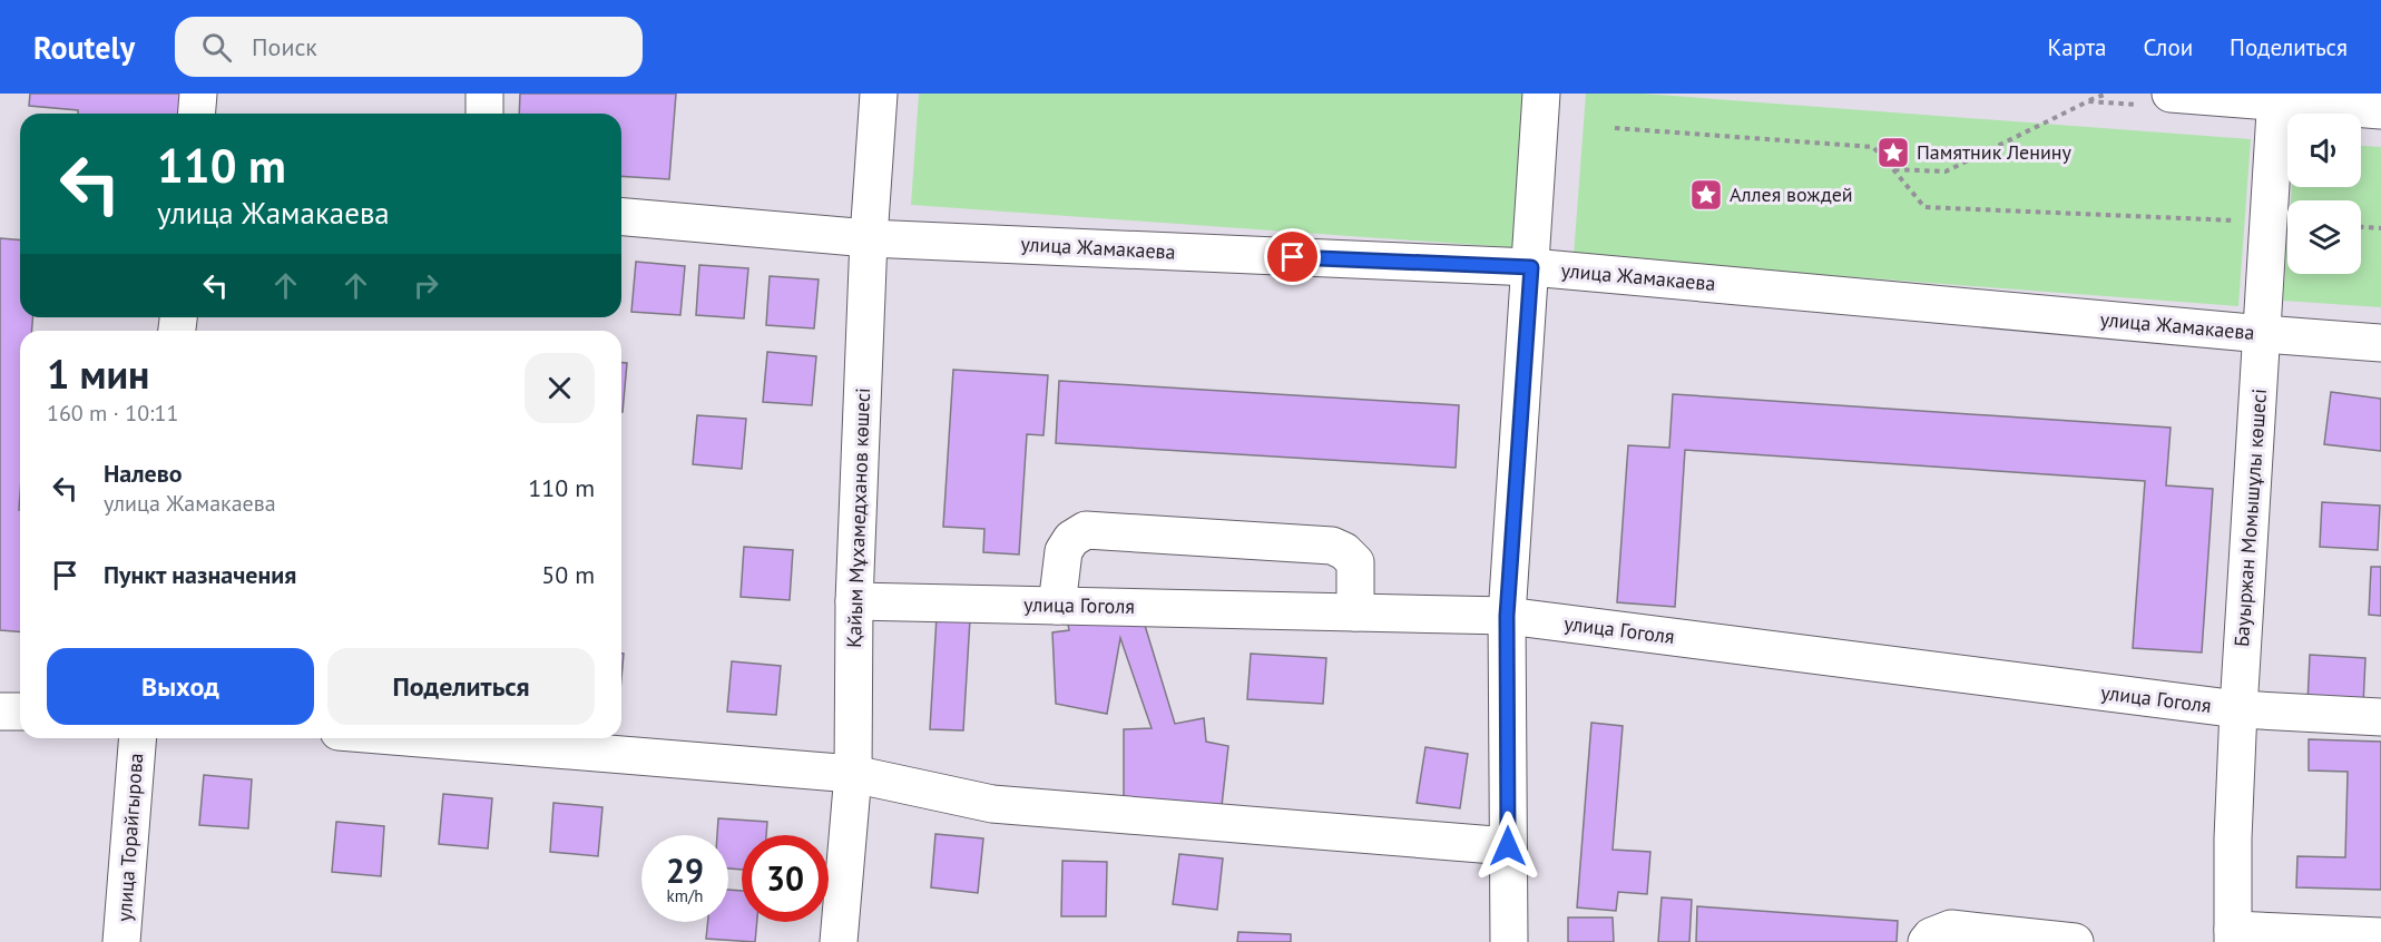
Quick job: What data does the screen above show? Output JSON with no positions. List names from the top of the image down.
{
  "streets": {
    "street": [
      "улица Жамакаева",
      "Қайым Мұхамедханов көшесі",
      "Бауыржан Момышұлы көшесі",
      "улица Гоголя",
      "улица Торайгырова"
    ]
  },
  "crossings": [
    ["улица Жамакаева", "Қайым Мұхамедханов көшесі"],
    ["улица Жамакаева", "Бауыржан Момышұлы көшесі"],
    ["Қайым Мұхамедханов көшесі", "улица Гоголя"],
    ["Бауыржан Момышұлы көшесі", "улица Гоголя"]
  ],
  "places": {
    "place": ["Памятник Ленину", "Аллея вождей"]
  },
  "page": {
    "header": "Routely",
    "search": "Поиск",
    "nav": ["Карта", "Слои", "Поделиться"],
    "turn": ["110 m", "улица Жамакаева"],
    "heading": ["1 мин", "160 m · 10:11"],
    "list": [
      {
        "name": "Налево",
        "note": "улица Жамакаева",
        "value": "110 m"
      },
      {
        "name": "Пункт назначения",
        "value": "50 m"
      }
    ],
    "buttons": ["Выход", "Поделиться"],
    "speed": "29 km/h",
    "limit": "30"
  }
}
